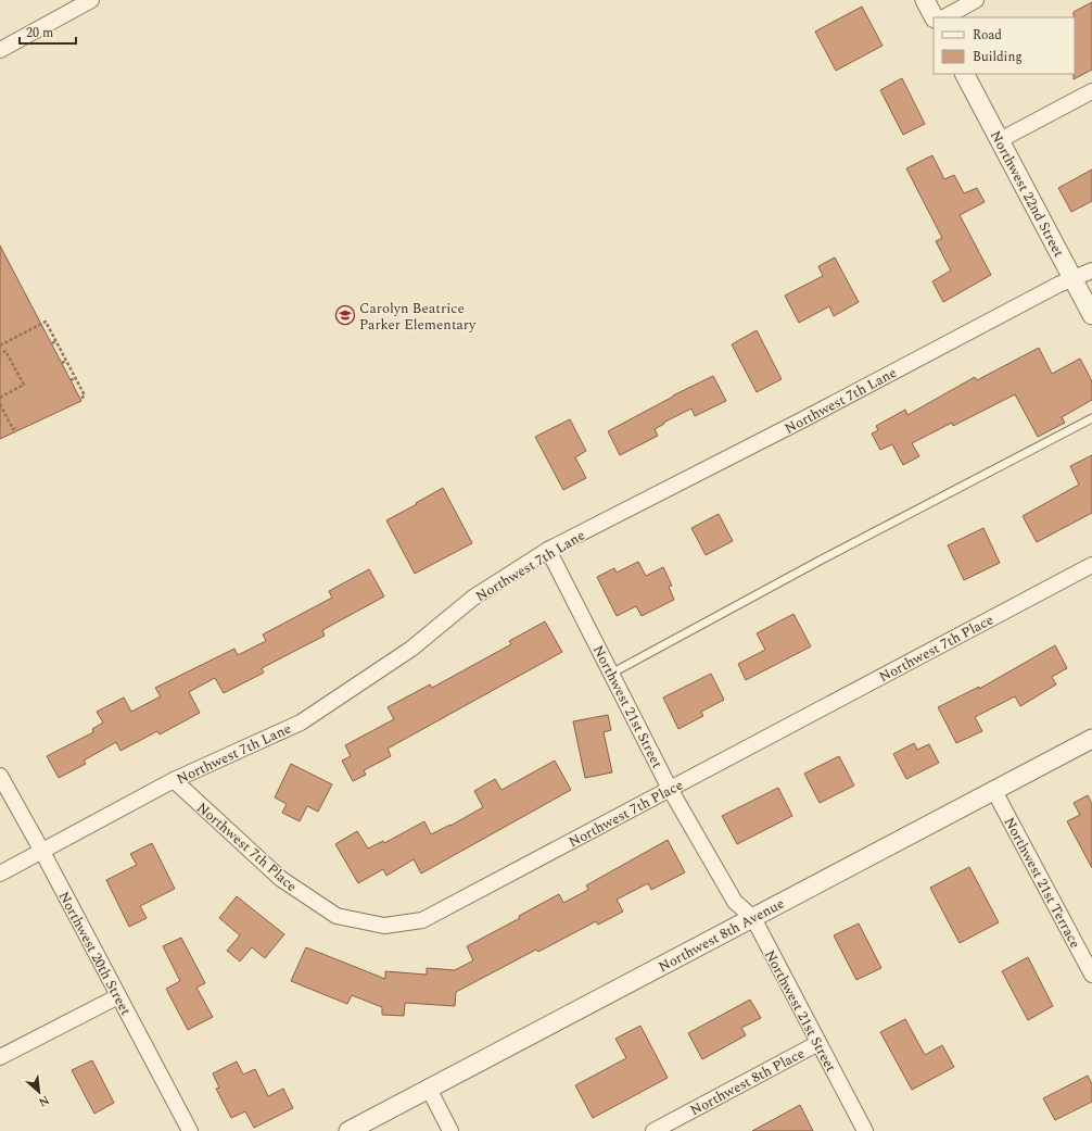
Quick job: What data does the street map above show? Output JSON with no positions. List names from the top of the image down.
{
  "streets": {
    "street": [
      "Northwest 22nd Street",
      "Northwest 7th Lane",
      "Northwest 7th Place",
      "Northwest 21st Street",
      "Northwest 21st Terrace",
      "Northwest 8th Avenue",
      "Northwest 20th Street",
      "Northwest 8th Place"
    ]
  },
  "crossings": [
    ["Northwest 22nd Street", "Northwest 7th Lane"],
    ["Northwest 7th Lane", "Northwest 7th Place"],
    ["Northwest 7th Lane", "Northwest 21st Street"],
    ["Northwest 7th Lane", "Northwest 20th Street"],
    ["Northwest 7th Place", "Northwest 21st Street"],
    ["Northwest 21st Street", "Northwest 8th Avenue"],
    ["Northwest 21st Street", "Northwest 8th Place"],
    ["Northwest 21st Terrace", "Northwest 8th Avenue"]
  ],
  "places": {
    "school or university": ["Carolyn Beatrice Parker Elementary"]
  },
  "legend": ["Road", "Building"],
  "scale_bar": "20 m",
  "north": "bottom right"
}
